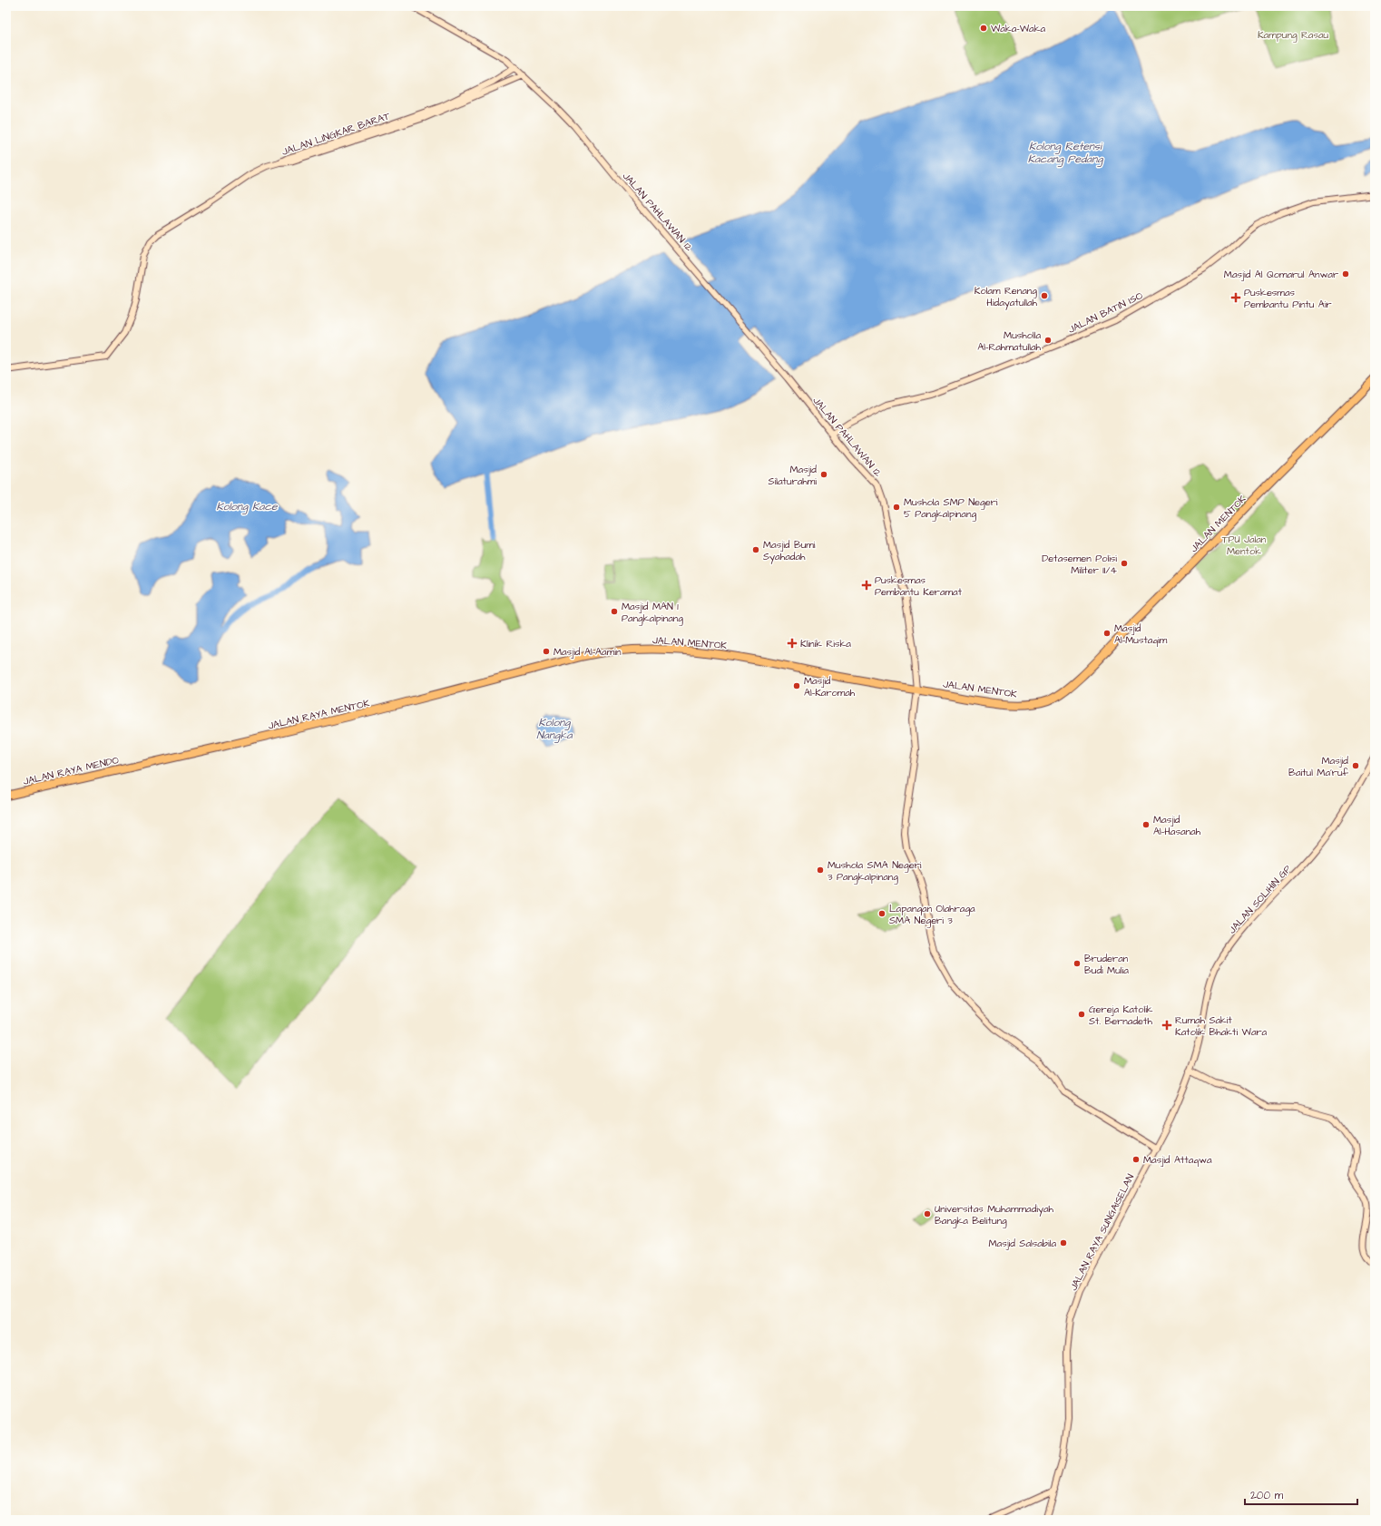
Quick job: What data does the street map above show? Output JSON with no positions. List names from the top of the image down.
{
  "streets": {
    "highway": ["JALAN MENTOK", "JALAN RAYA MENTOK", "JALAN RAYA MENDO"],
    "main road": [
      "JALAN LINGKAR BARAT",
      "JALAN PAHLAWAN 12",
      "JALAN BATIN ISO",
      "JALAN SOLIHIN GP",
      "JALAN RAYA SUNGAISELAN"
    ]
  },
  "crossings": [
    ["JALAN LINGKAR BARAT", "JALAN PAHLAWAN 12"],
    ["JALAN PAHLAWAN 12", "JALAN BATIN ISO"],
    ["JALAN PAHLAWAN 12", "JALAN MENTOK"],
    ["JALAN PAHLAWAN 12", "JALAN SOLIHIN GP"],
    ["JALAN PAHLAWAN 12", "JALAN RAYA SUNGAISELAN"],
    ["JALAN MENTOK", "JALAN RAYA MENTOK"],
    ["JALAN RAYA MENTOK", "JALAN RAYA MENDO"],
    ["JALAN SOLIHIN GP", "JALAN RAYA SUNGAISELAN"]
  ],
  "water": ["Kolong Retensi Kacang Pedang", "Kolong Kace", "Kolong Nangka"],
  "parks": ["Kampung Rasau", "TPU Jalan Mentok"],
  "places": {
    "other": [
      "Waka-Waka",
      "Masjid Al Qomarul Anwar",
      "Kolam Renang Hidayatullah",
      "Musholla Al-Rahmatullah",
      "Masjid Silaturahmi",
      "Mushola SMP Negeri 5 Pangkalpinang",
      "Masjid Bumi Syahadah",
      "Detasemen Polisi Militer II/4",
      "Masjid MAN 1 Pangkalpinang",
      "Masjid Al-Mustaqim",
      "Masjid Al-Aamin",
      "Masjid Al-Karomah",
      "Masjid Baitul Ma'ruf",
      "Masjid Al-Hasanah",
      "Mushola SMA Negeri 3 Pangkalpinang",
      "Lapangan Olahraga SMA Negeri 3",
      "Bruderan Budi Mulia",
      "Gereja Katolik St. Bernadeth",
      "Masjid Attaqwa",
      "Universitas Muhammadiyah Bangka Belitung",
      "Masjid Salsabila"
    ],
    "health": [
      "Puskesmas Pembantu Pintu Air",
      "Puskesmas Pembantu Keramat",
      "Klinik Riska",
      "Rumah Sakit Katolik Bhakti Wara"
    ]
  },
  "scale_bar": "200 m"
}
